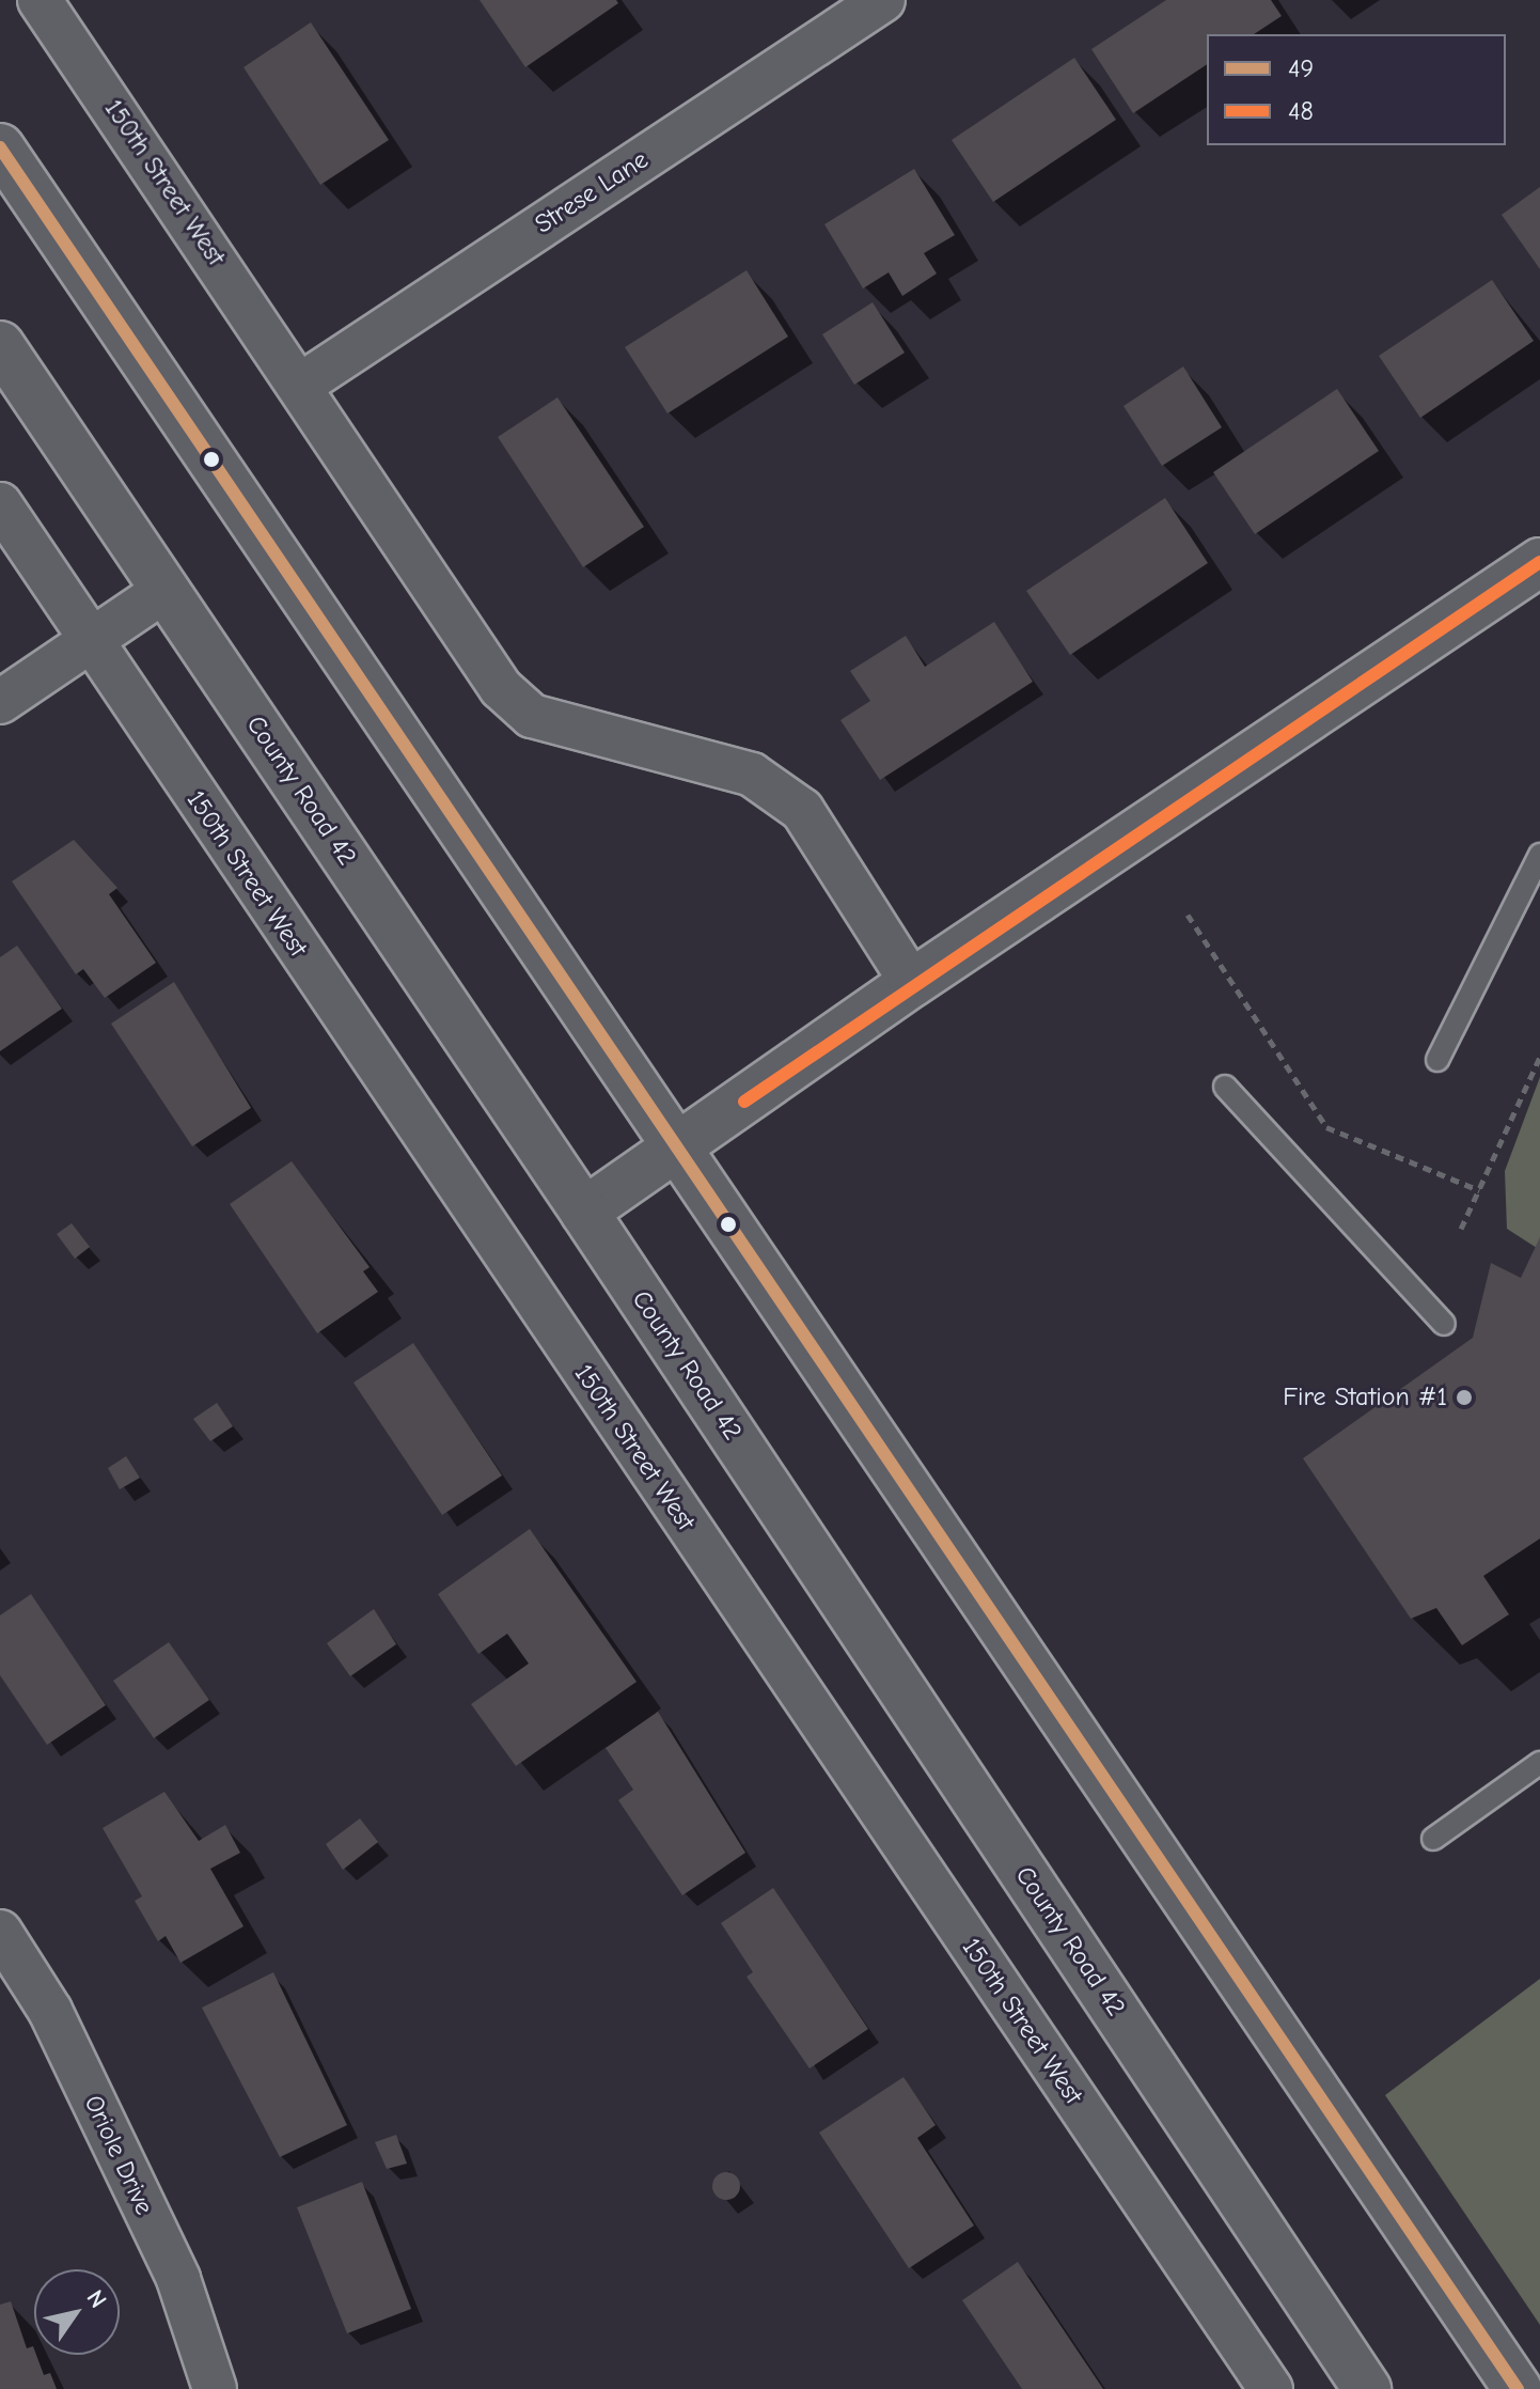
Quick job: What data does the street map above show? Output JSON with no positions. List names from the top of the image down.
{
  "streets": {
    "main road": ["County Road 42"],
    "street": ["150th Street West", "Strese Lane", "Oriole Drive"]
  },
  "crossings": [
    ["150th Street West", "Strese Lane"]
  ],
  "places": ["Fire Station #1"],
  "lines": ["transit line 49", "transit line 48"],
  "legend": ["49", "48"],
  "north": "top right"
}
